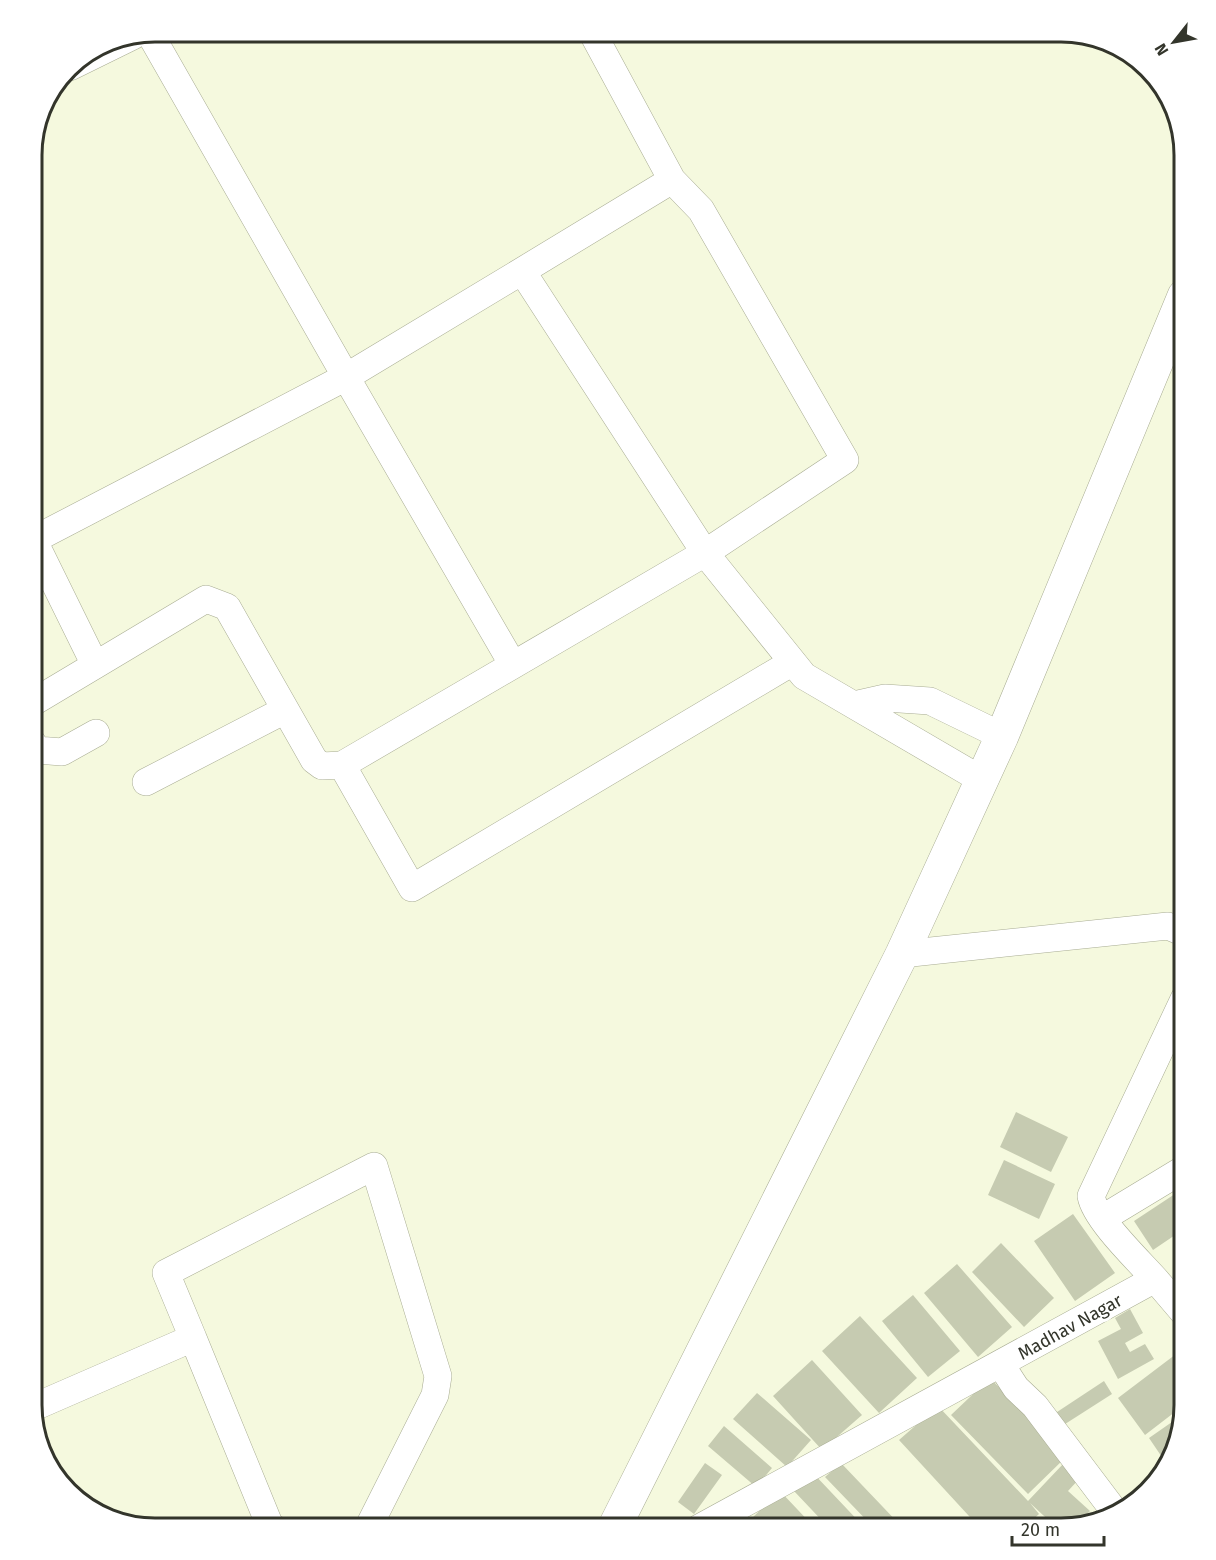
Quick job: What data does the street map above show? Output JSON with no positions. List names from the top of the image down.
{
  "streets": {
    "street": ["Madhav Nagar"]
  },
  "scale_bar": "20 m",
  "north": "bottom left"
}
